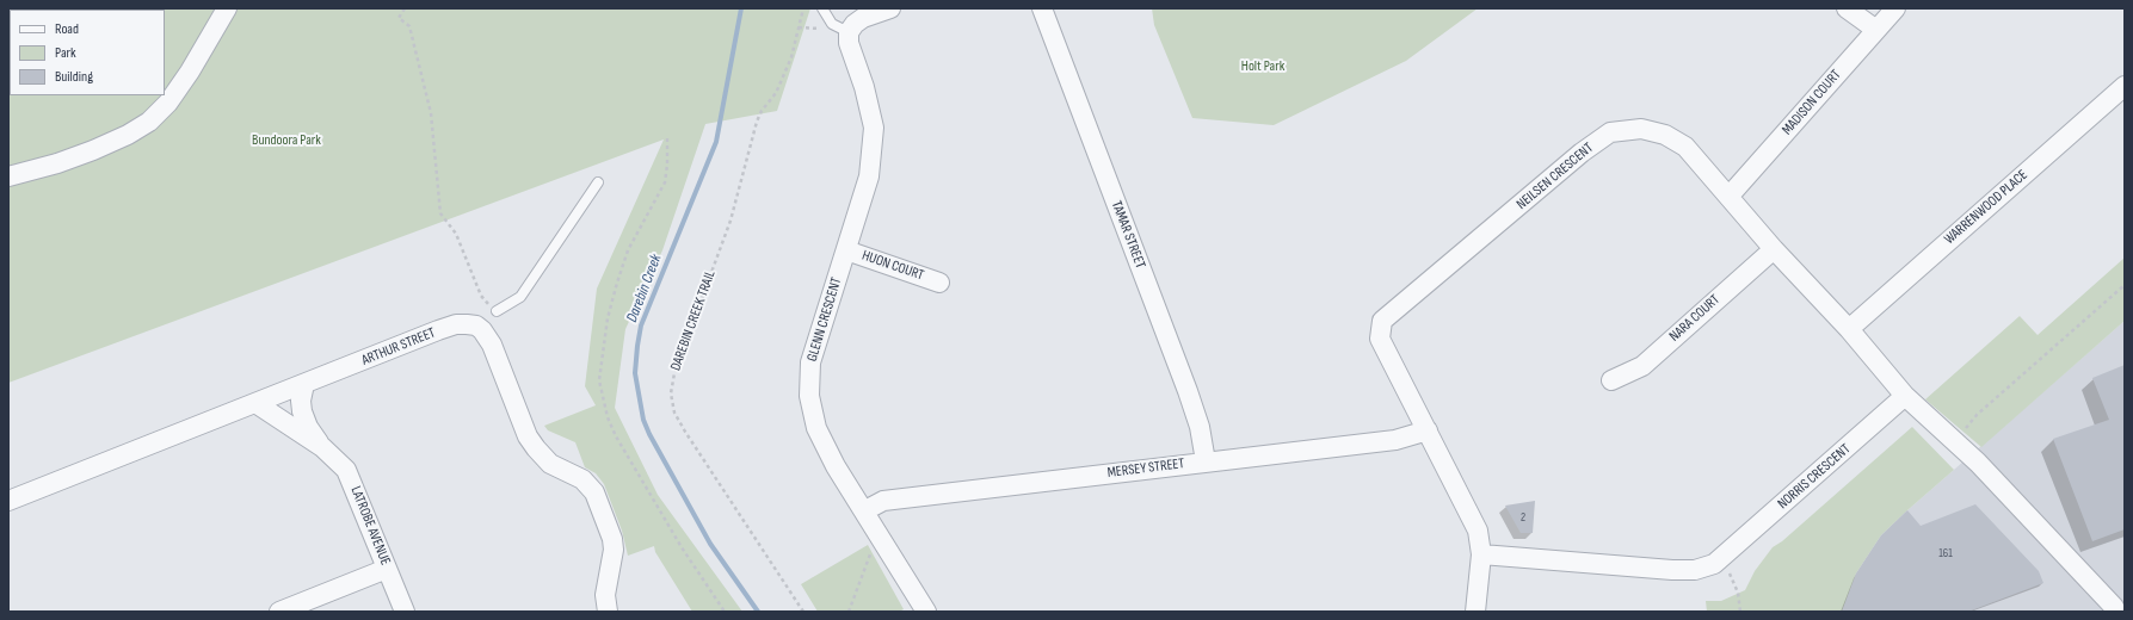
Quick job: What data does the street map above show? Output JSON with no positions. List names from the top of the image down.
{
  "streets": {
    "street": [
      "MADISON COURT",
      "NEILSEN CRESCENT",
      "WARRENWOOD PLACE",
      "TAMAR STREET",
      "HUON COURT",
      "NARA COURT",
      "GLENN CRESCENT",
      "ARTHUR STREET",
      "MERSEY STREET",
      "NORRIS CRESCENT",
      "LATROBE AVENUE"
    ],
    "path": ["DAREBIN CREEK TRAIL"]
  },
  "crossings": [
    ["MADISON COURT", "NEILSEN CRESCENT"],
    ["NEILSEN CRESCENT", "WARRENWOOD PLACE"],
    ["NEILSEN CRESCENT", "NARA COURT"],
    ["NEILSEN CRESCENT", "MERSEY STREET"],
    ["NEILSEN CRESCENT", "NORRIS CRESCENT"],
    ["TAMAR STREET", "MERSEY STREET"],
    ["HUON COURT", "GLENN CRESCENT"],
    ["GLENN CRESCENT", "MERSEY STREET"],
    ["ARTHUR STREET", "LATROBE AVENUE"]
  ],
  "water": ["Darebin Creek"],
  "parks": ["Holt Park", "Bundoora Park"],
  "house_numbers": ["2", "161"],
  "legend": ["Road", "Park", "Building"]
}
